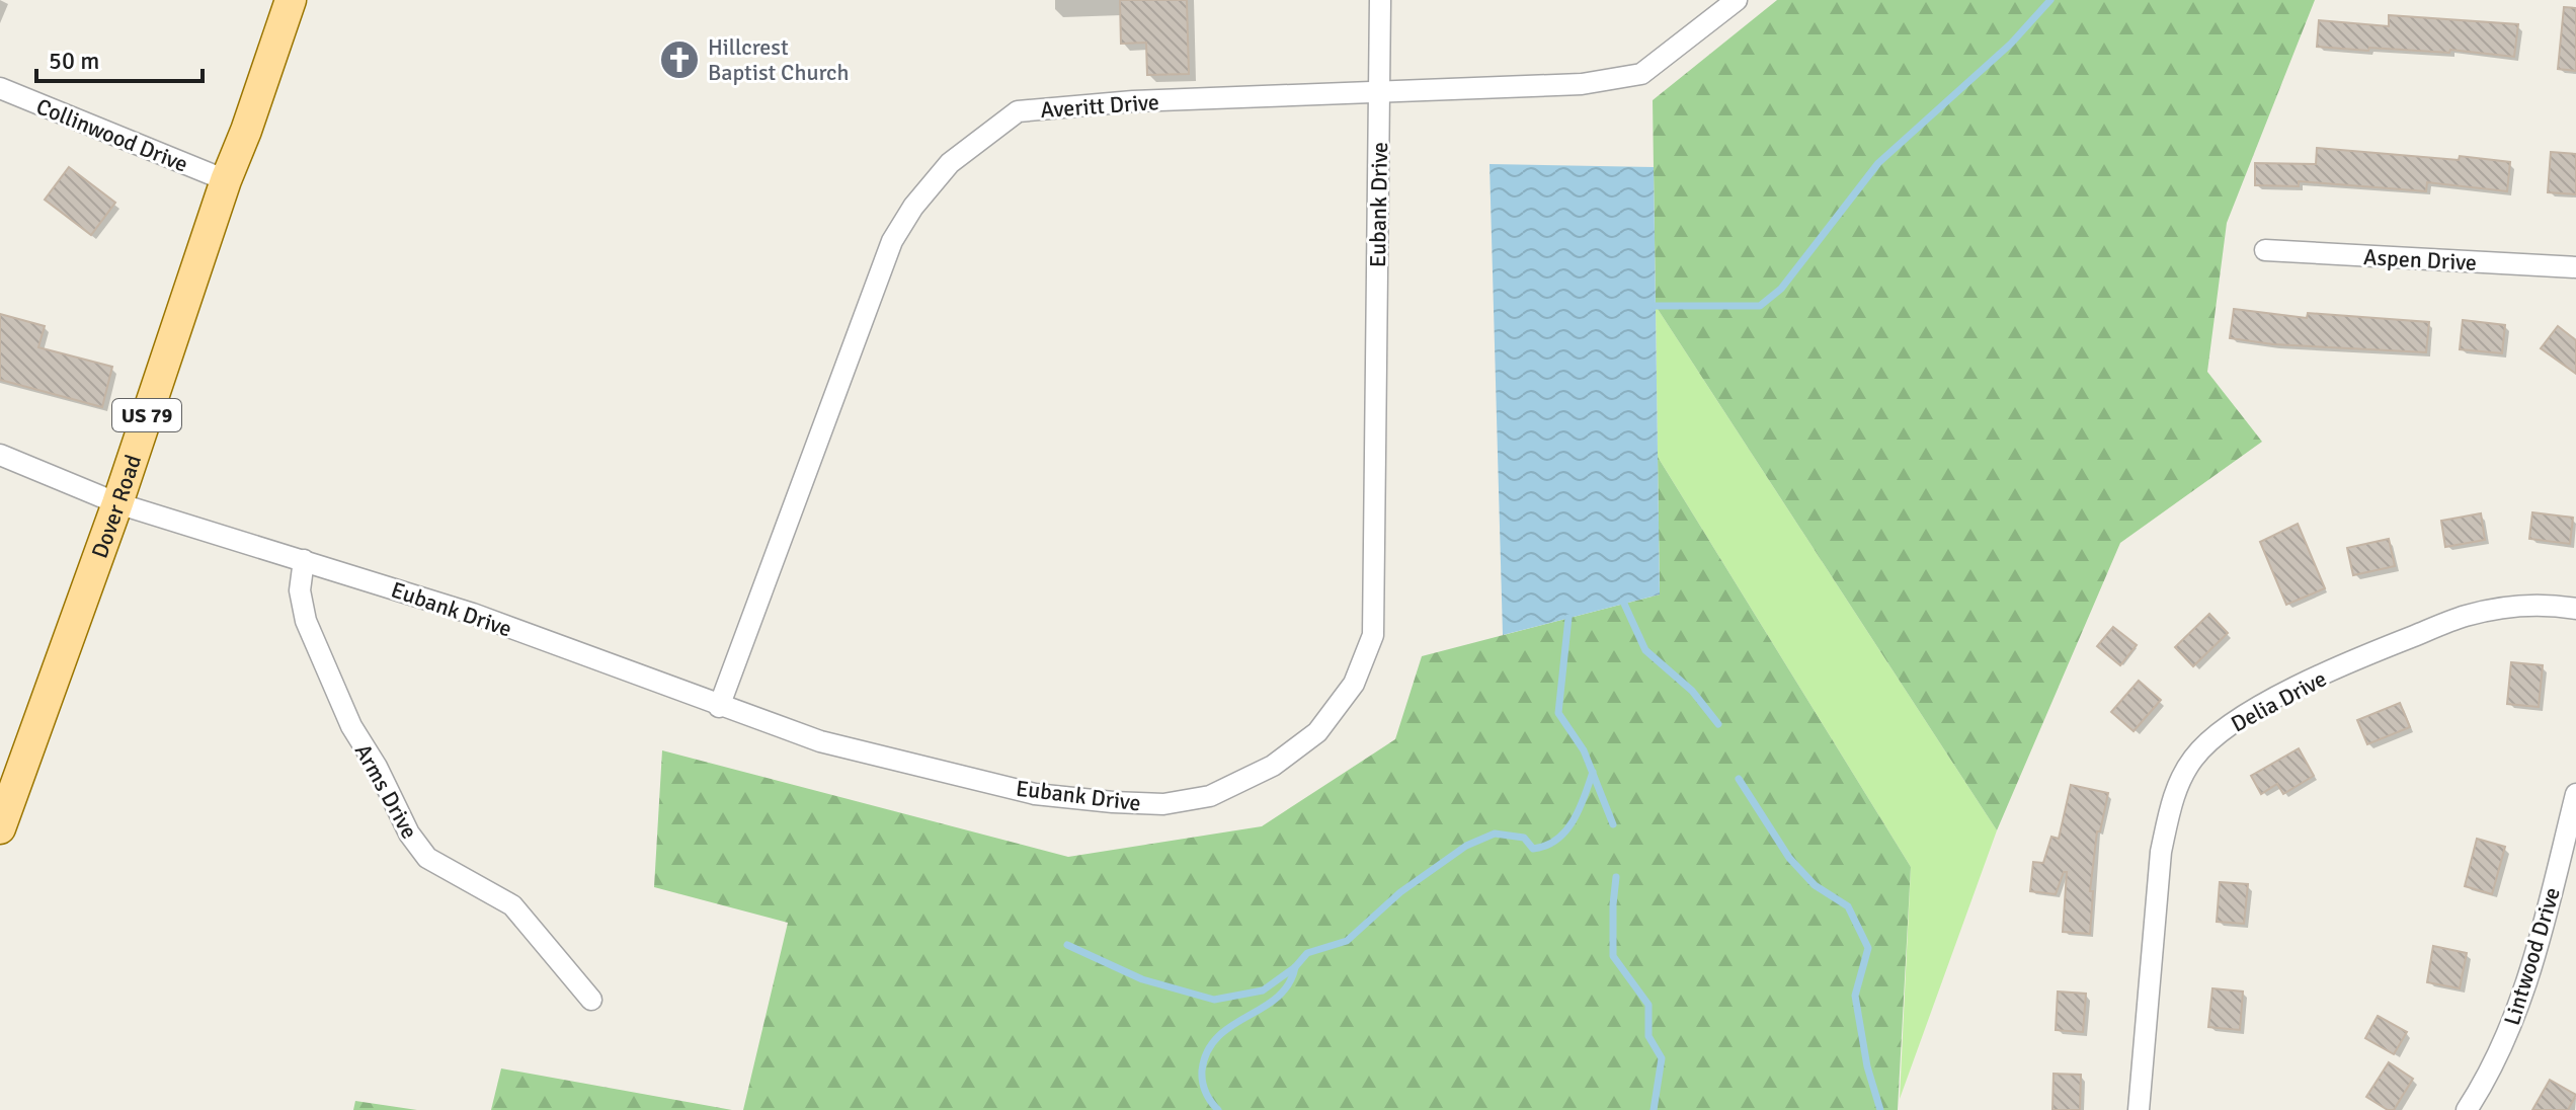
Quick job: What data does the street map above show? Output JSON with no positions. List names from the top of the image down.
{
  "streets": {
    "main road": ["US 79", "Dover Road"],
    "street": [
      "Averitt Drive",
      "Collinwood Drive",
      "Eubank Drive",
      "Aspen Drive",
      "Delia Drive",
      "Arms Drive",
      "Lintwood Drive"
    ]
  },
  "crossings": [
    ["Averitt Drive", "Eubank Drive"],
    ["Collinwood Drive", "Dover Road"],
    ["Eubank Drive", "Dover Road"],
    ["Eubank Drive", "Arms Drive"]
  ],
  "places": {
    "church": ["Hillcrest Baptist Church"]
  },
  "scale_bar": "50 m"
}
